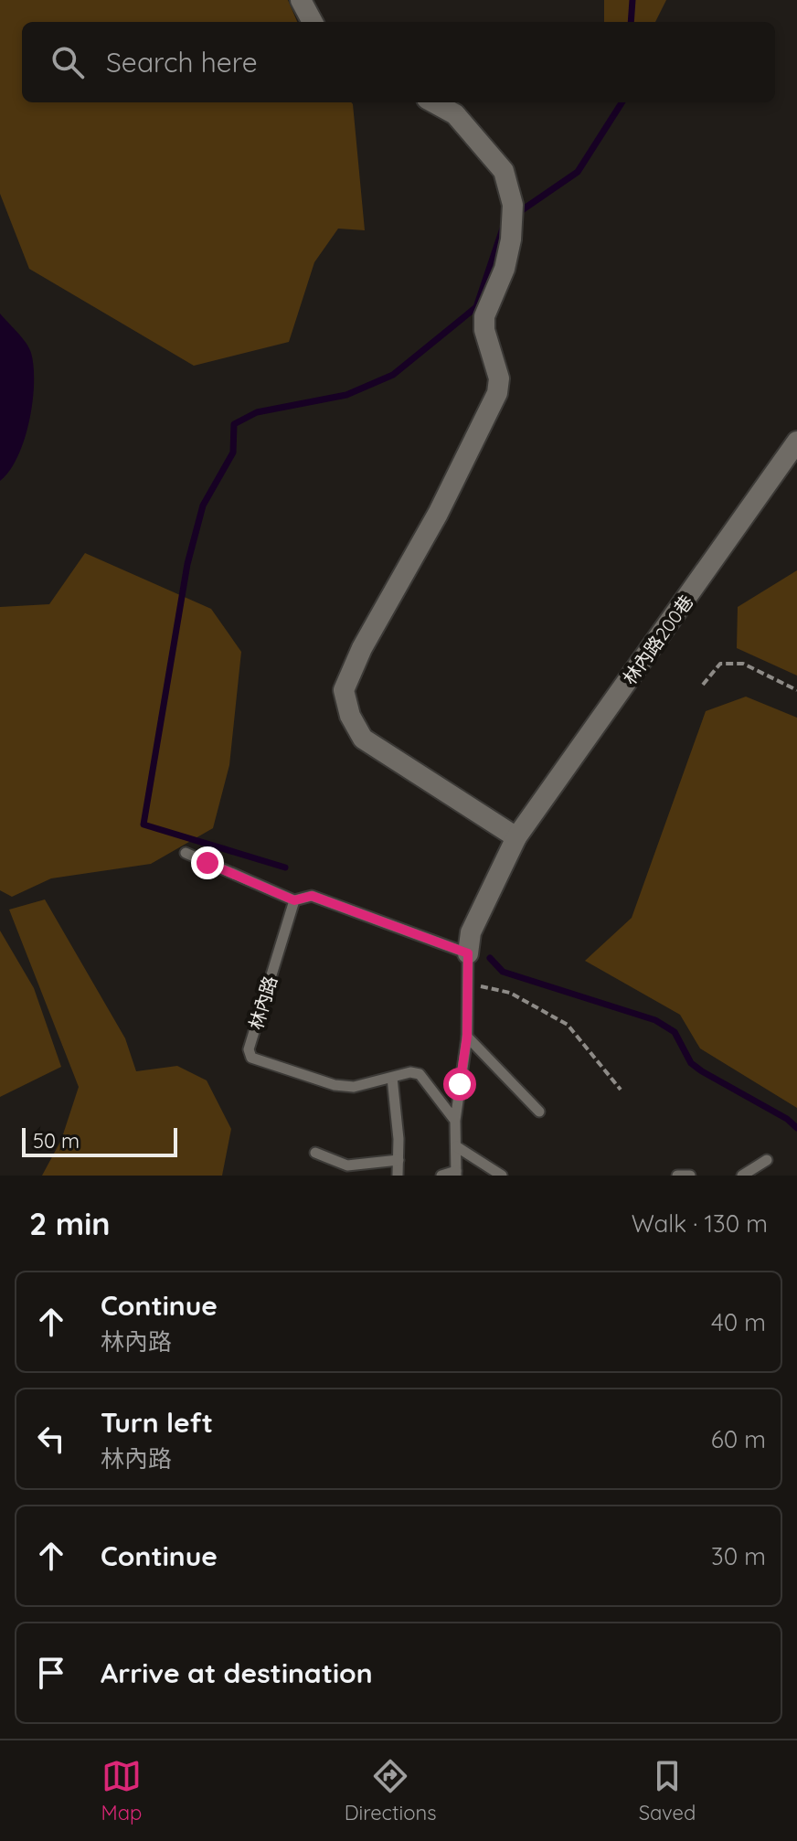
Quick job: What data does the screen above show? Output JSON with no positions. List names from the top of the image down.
{
  "streets": {
    "street": ["林內路200巷"],
    "lane": ["林內路"]
  },
  "scale_bar": "50 m",
  "page": {
    "search": "Search here",
    "scale": "50 m",
    "heading": ["2 min", "Walk · 130 m"],
    "list": [
      ["Continue", "林內路", "40 m"],
      ["Turn left", "林內路", "60 m"],
      ["Continue", "30 m"],
      "Arrive at destination"
    ],
    "nav": ["Map", "Directions", "Saved"]
  }
}
